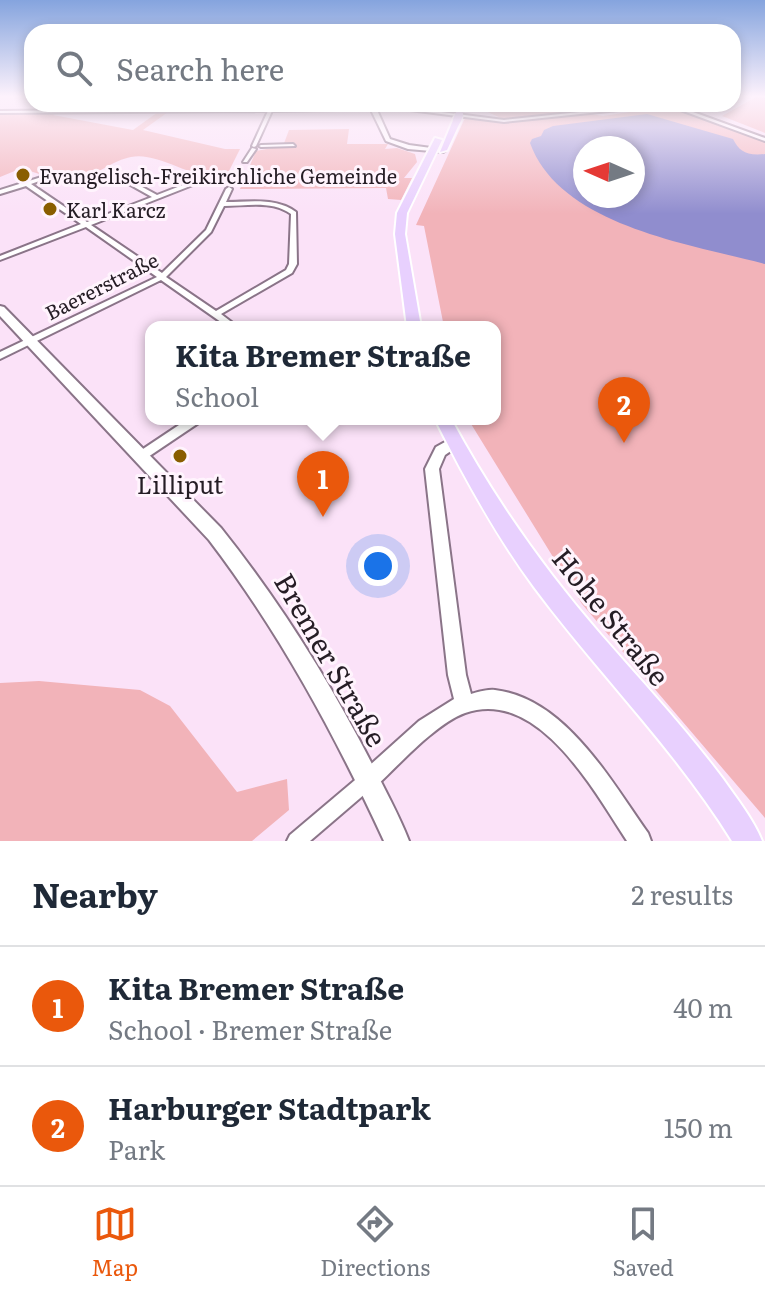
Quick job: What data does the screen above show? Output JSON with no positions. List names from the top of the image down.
{
  "streets": {
    "main road": ["Hohe Straße", "Bremer Straße"],
    "street": ["Baererstraße"]
  },
  "crossings": [
    ["Baererstraße", "Bremer Straße"]
  ],
  "places": ["Evangelisch-Freikirchliche Gemeinde", "Karl Karcz", "Lilliput"],
  "north": "left",
  "page": {
    "search": "Search here",
    "popup": ["Kita Bremer Straße", "School"],
    "pins": ["2", "1"],
    "heading": ["Nearby", "2 results"],
    "list": [
      {
        "mark": "1",
        "name": "Kita Bremer Straße",
        "note": "School · Bremer Straße",
        "value": "40 m"
      },
      {
        "mark": "2",
        "name": "Harburger Stadtpark",
        "note": "Park",
        "value": "150 m"
      }
    ],
    "nav": ["Map", "Directions", "Saved"]
  }
}
